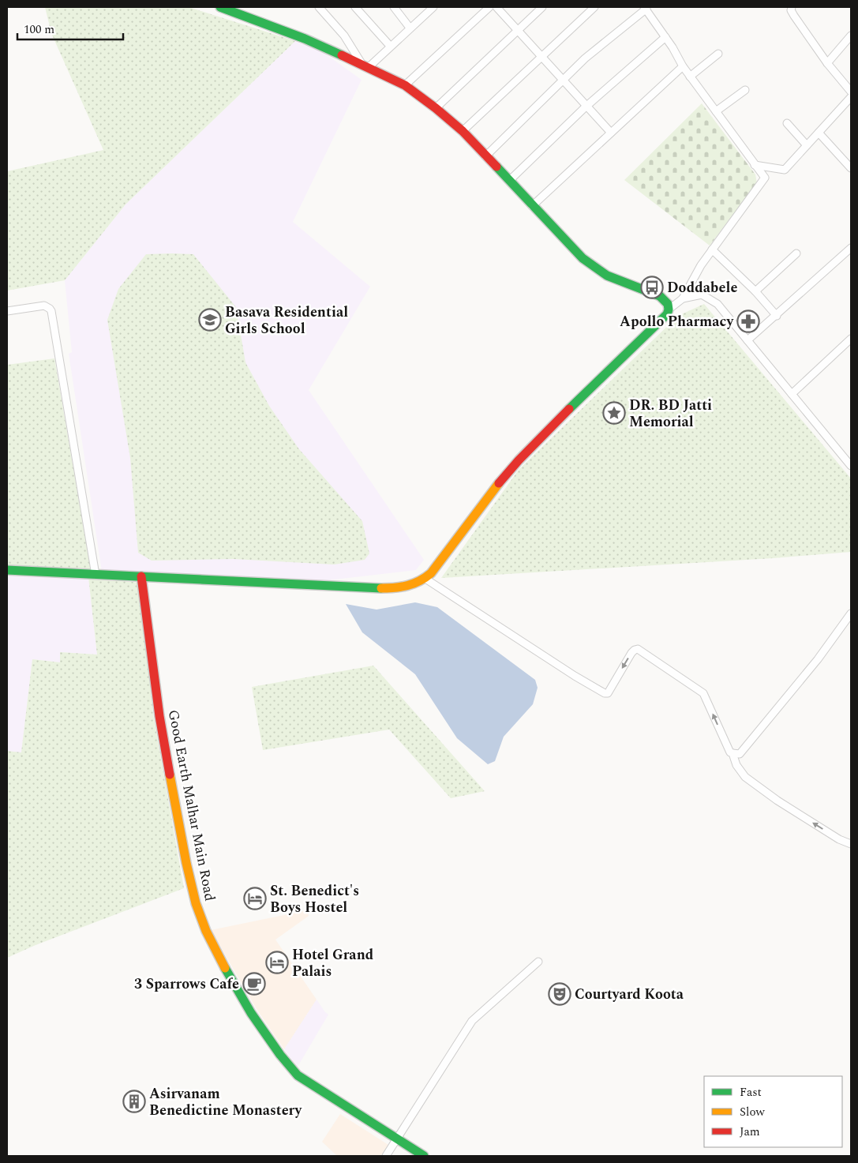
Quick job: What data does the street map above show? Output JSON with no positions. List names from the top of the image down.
{
  "streets": {
    "street": ["Good Earth Malhar Main Road"]
  },
  "places": {
    "bus stop": ["Doddabele"],
    "school or university": ["Basava Residential Girls School"],
    "pharmacy": ["Apollo Pharmacy"],
    "place": ["DR. BD Jatti Memorial"],
    "hotel": ["St. Benedict's Boys Hostel", "Hotel Grand Palais"],
    "cafe": ["3 Sparrows Cafe"],
    "theatre": ["Courtyard Koota"],
    "building": ["Asirvanam Benedictine Monastery"]
  },
  "legend": ["Fast", "Slow", "Jam"],
  "scale_bar": "100 m"
}
